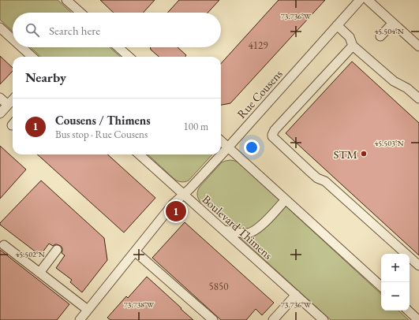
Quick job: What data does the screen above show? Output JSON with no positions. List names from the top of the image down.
{
  "streets": {
    "street": ["Rue Cousens", "Boulevard Thimens"]
  },
  "crossings": [
    ["Rue Cousens", "Boulevard Thimens"]
  ],
  "places": ["STM"],
  "house_numbers": ["4129", "5850"],
  "page": {
    "search": "Search here",
    "heading": "Nearby",
    "list": [
      {
        "mark": "1",
        "name": "Cousens / Thimens",
        "note": "Bus stop · Rue Cousens",
        "value": "100 m"
      }
    ],
    "pins": "1",
    "map_buttons": ["+", "−"]
  },
  "coordinates": [
    "73.736°W",
    "45.504°N",
    "45.503°N",
    "45.502°N",
    "73.738°W"
  ]
}
